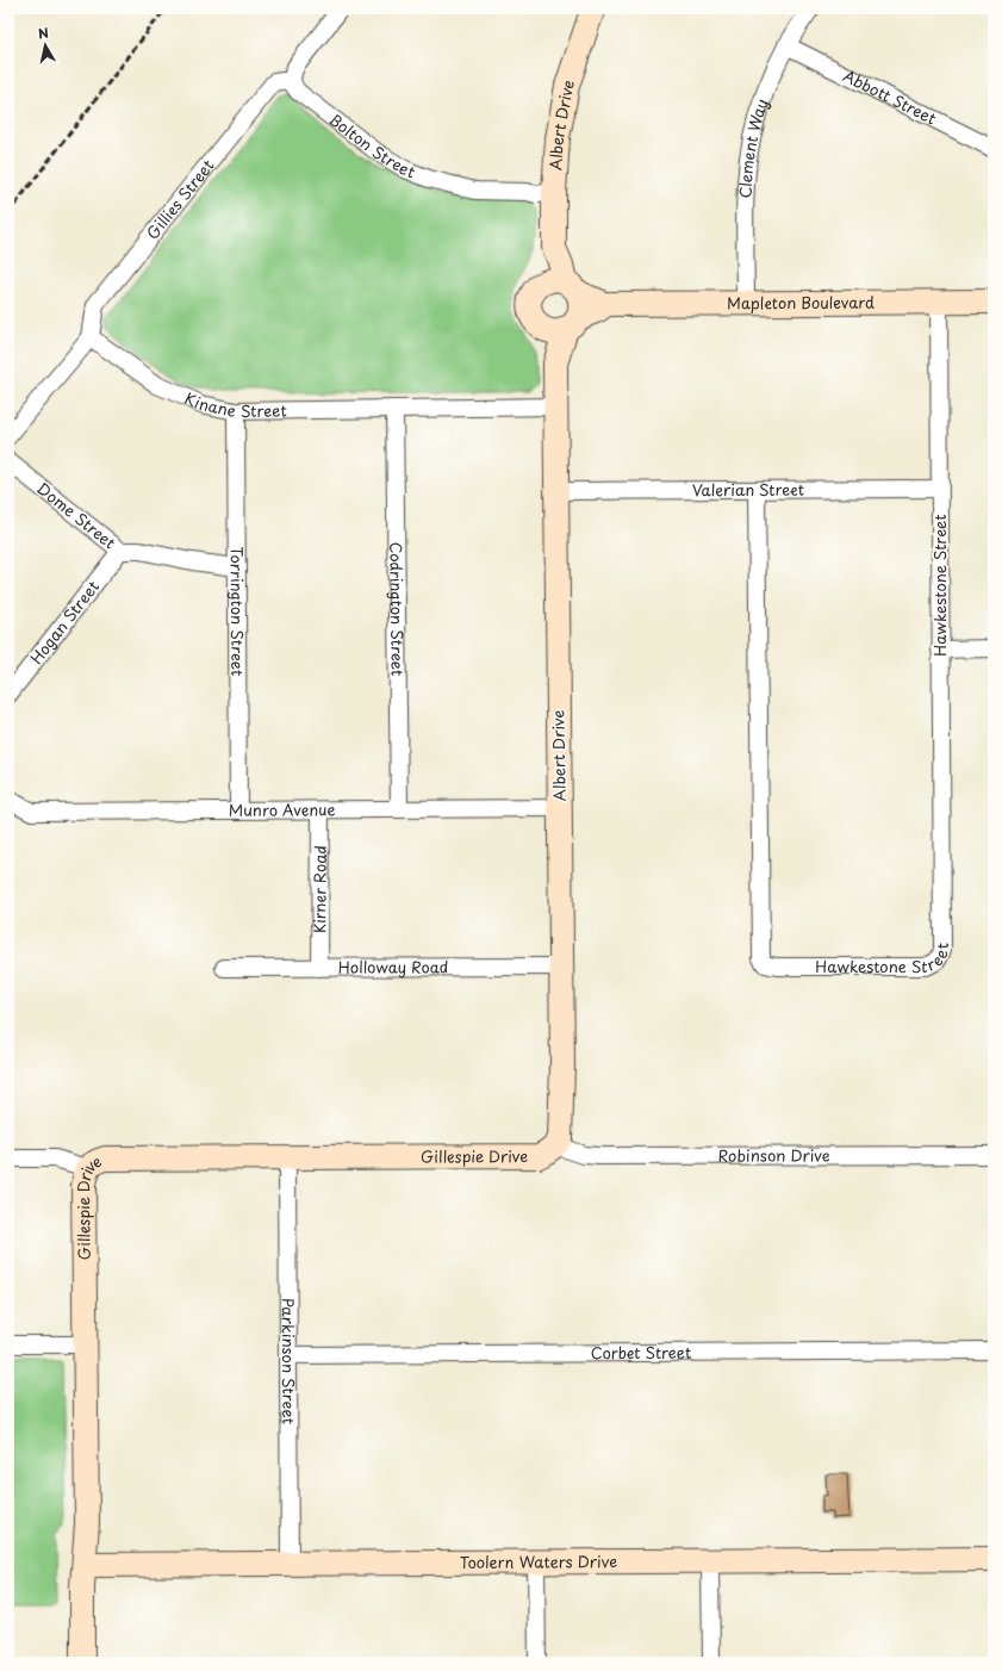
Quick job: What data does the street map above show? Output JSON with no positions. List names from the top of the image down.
{
  "streets": {
    "street": [
      "Abbott Street",
      "Albert Drive",
      "Bolton Street",
      "Clement Way",
      "Gillies Street",
      "Mapleton Boulevard",
      "Kinane Street",
      "Valerian Street",
      "Dome Street",
      "Hawkestone Street",
      "Codrington Street",
      "Torrington Street",
      "Hogan Street",
      "Munro Avenue",
      "Kirner Road",
      "Holloway Road",
      "Gillespie Drive",
      "Robinson Drive",
      "Corbet Street",
      "Parkinson Street",
      "Toolern Waters Drive"
    ]
  },
  "crossings": [
    ["Abbott Street", "Clement Way"],
    ["Albert Drive", "Bolton Street"],
    ["Albert Drive", "Mapleton Boulevard"],
    ["Albert Drive", "Kinane Street"],
    ["Albert Drive", "Valerian Street"],
    ["Albert Drive", "Munro Avenue"],
    ["Albert Drive", "Holloway Road"],
    ["Albert Drive", "Gillespie Drive"],
    ["Albert Drive", "Robinson Drive"],
    ["Bolton Street", "Gillies Street"],
    ["Clement Way", "Mapleton Boulevard"],
    ["Gillies Street", "Kinane Street"],
    ["Mapleton Boulevard", "Hawkestone Street"],
    ["Kinane Street", "Codrington Street"],
    ["Kinane Street", "Torrington Street"],
    ["Valerian Street", "Hawkestone Street"],
    ["Dome Street", "Torrington Street"],
    ["Dome Street", "Hogan Street"],
    ["Codrington Street", "Munro Avenue"],
    ["Torrington Street", "Munro Avenue"],
    ["Munro Avenue", "Kirner Road"],
    ["Kirner Road", "Holloway Road"],
    ["Gillespie Drive", "Robinson Drive"],
    ["Gillespie Drive", "Parkinson Street"],
    ["Gillespie Drive", "Toolern Waters Drive"],
    ["Corbet Street", "Parkinson Street"],
    ["Parkinson Street", "Toolern Waters Drive"]
  ],
  "north": "top"
}
